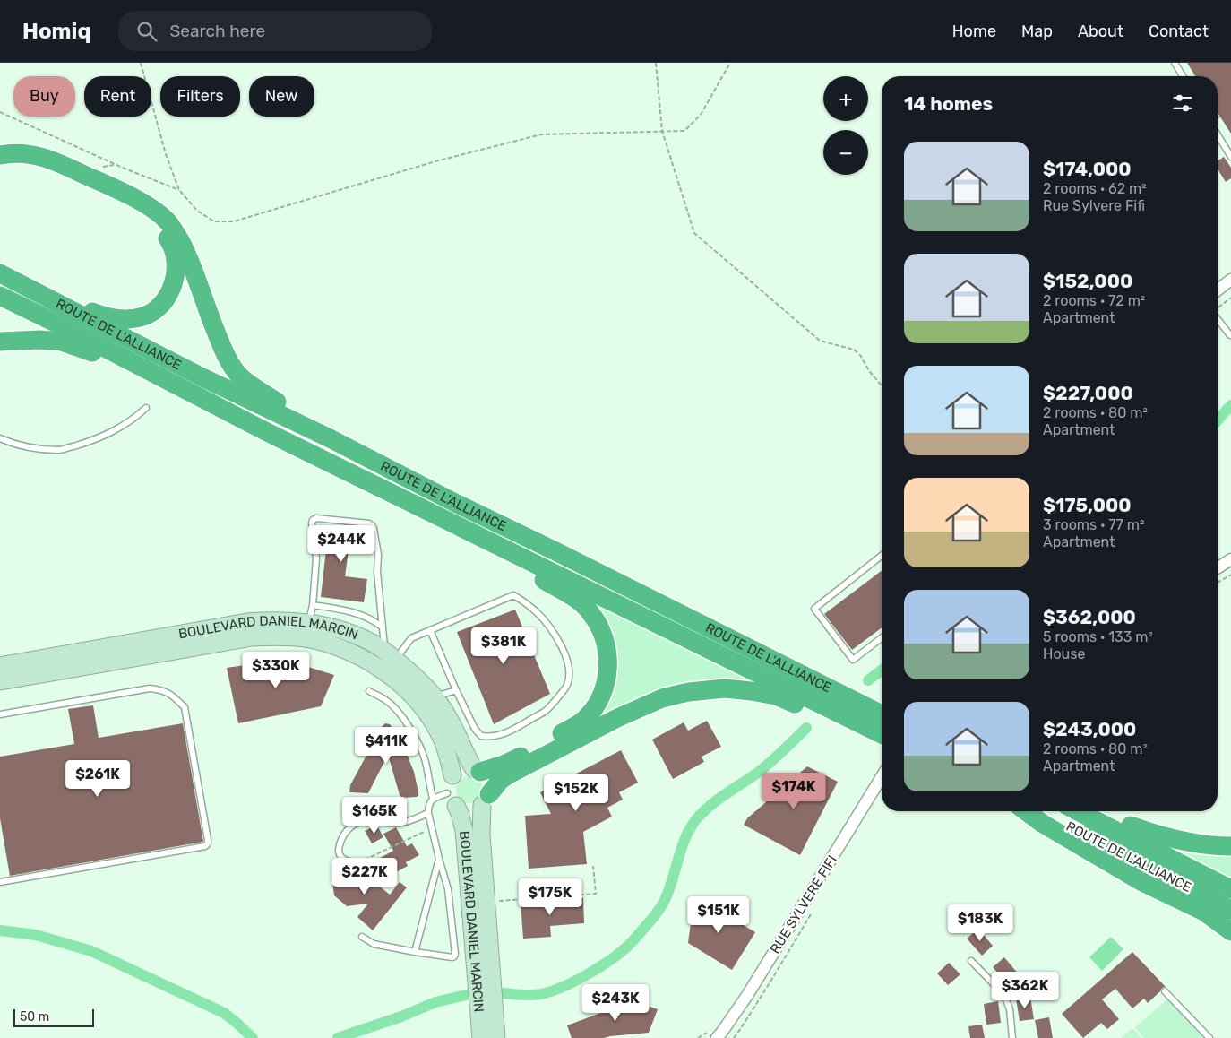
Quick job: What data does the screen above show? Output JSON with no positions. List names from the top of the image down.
{
  "streets": {
    "highway": ["ROUTE DE L'ALLIANCE"],
    "main road": ["BOULEVARD DANIEL MARCIN"],
    "street": ["RUE SYLVERE FIFI"]
  },
  "scale_bar": "50 m",
  "page": {
    "header": "Homiq",
    "search": "Search here",
    "nav": [
      "Home",
      "Map",
      "About",
      "Contact"
    ],
    "map_buttons": ["+", "−"],
    "chip": [
      "Buy",
      "Rent",
      "Filters",
      "New"
    ],
    "heading": "14 homes",
    "list": [
      {
        "name": "$174,000",
        "note": "2 rooms · 62 m² · Rue Sylvere Fifi"
      },
      {
        "name": "$152,000",
        "note": "2 rooms · 72 m² · Apartment"
      },
      {
        "name": "$227,000",
        "note": "2 rooms · 80 m² · Apartment"
      },
      {
        "name": "$175,000",
        "note": "3 rooms · 77 m² · Apartment"
      },
      {
        "name": "$362,000",
        "note": "5 rooms · 133 m² · House"
      },
      {
        "name": "$243,000",
        "note": "2 rooms · 80 m² · Apartment"
      }
    ],
    "price": [
      "$244K",
      "$381K",
      "$330K",
      "$411K",
      "$261K",
      "$174K",
      "$152K",
      "$165K",
      "$227K",
      "$175K",
      "$151K",
      "$183K",
      "$362K",
      "$243K"
    ],
    "scale": "50 m"
  }
}
